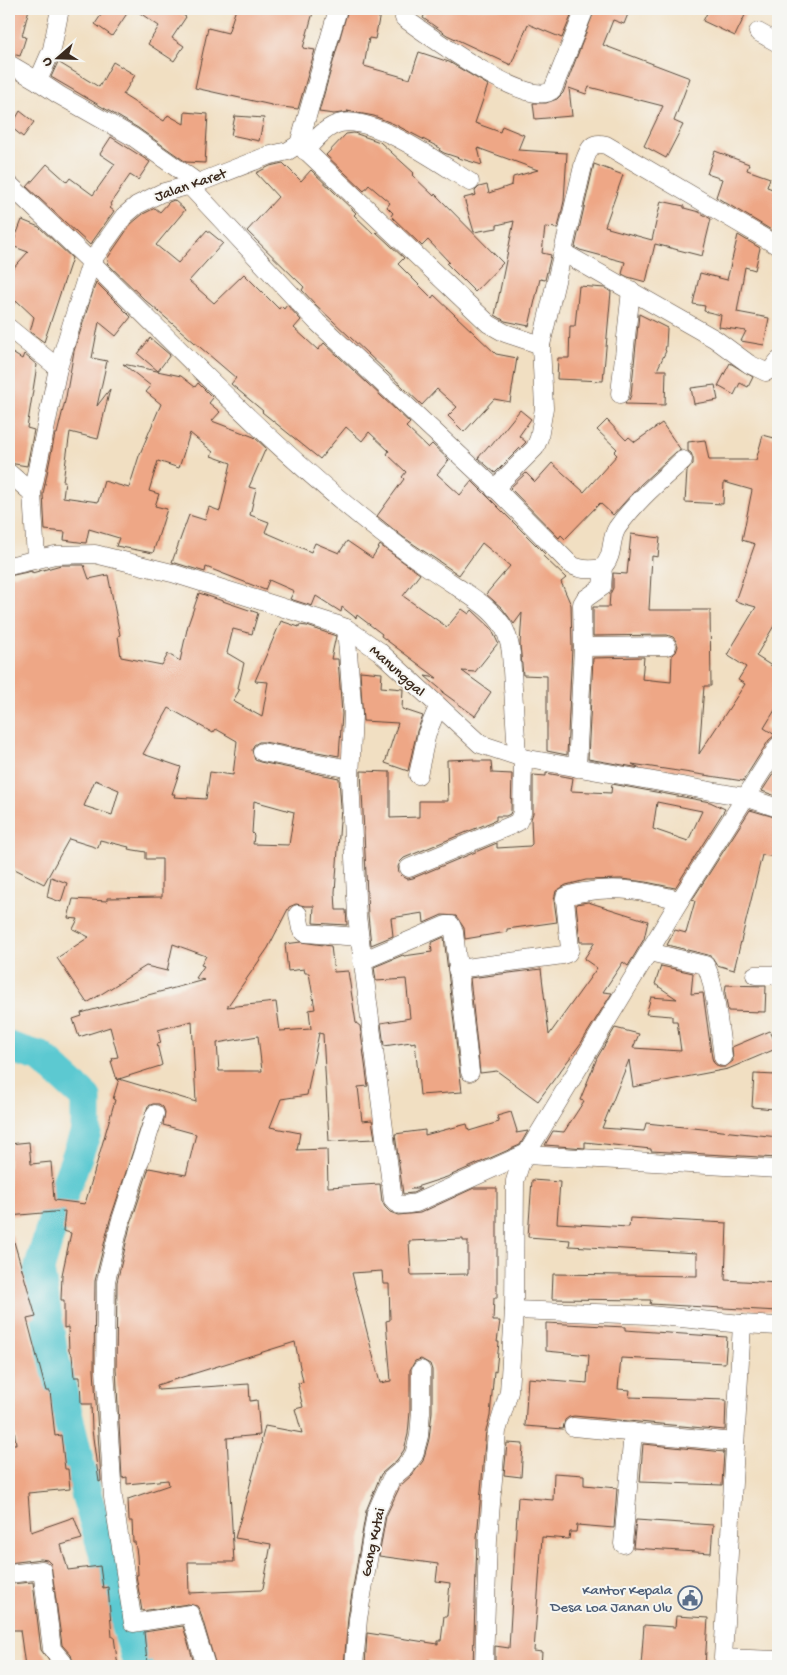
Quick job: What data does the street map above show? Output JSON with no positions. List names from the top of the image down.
{
  "streets": {
    "street": ["Jalan Karet", "Manunggal", "Gang Kutai"]
  },
  "crossings": [
    ["Jalan Karet", "Manunggal"]
  ],
  "places": {
    "public building": ["Kantor Kepala Desa Loa Janan Ulu"]
  },
  "north": "left"
}
